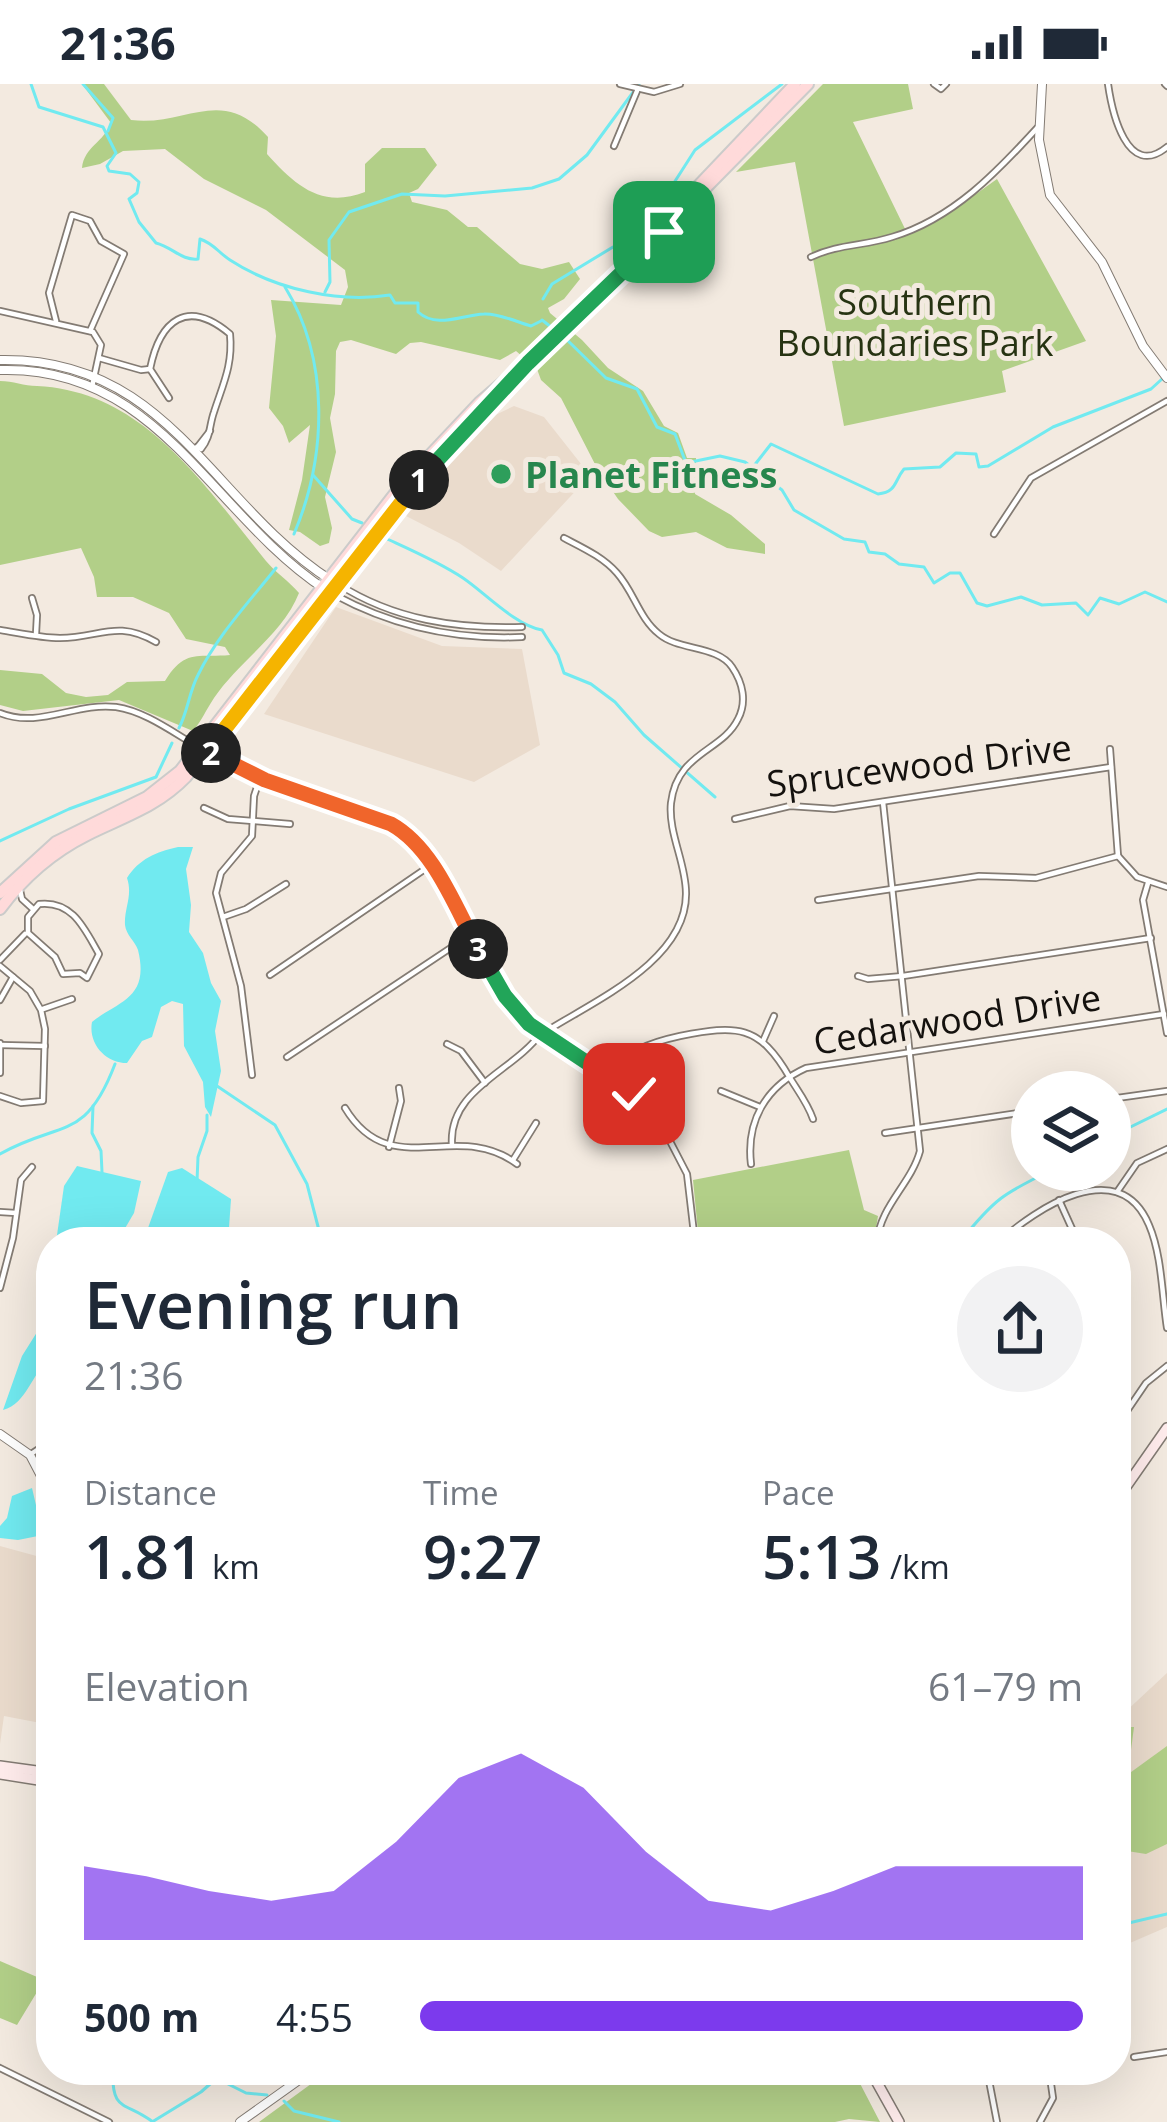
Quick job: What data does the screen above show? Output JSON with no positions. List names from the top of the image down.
{
  "streets": {
    "street": ["Sprucewood Drive", "Cedarwood Drive"]
  },
  "parks": ["Southern Boundaries Park"],
  "places": ["Planet Fitness"],
  "page": {
    "status": "21:36",
    "pins": ["1", "2", "3"],
    "heading": ["Evening run", "21:36"],
    "stats": [
      ["Distance", "1.81 km"],
      ["Time", "9:27"],
      ["Pace", "5:13 /km"]
    ],
    "chart": ["Elevation", "61–79 m"],
    "list": [
      {
        "name": "500 m",
        "note": "4:55"
      }
    ]
  }
}
